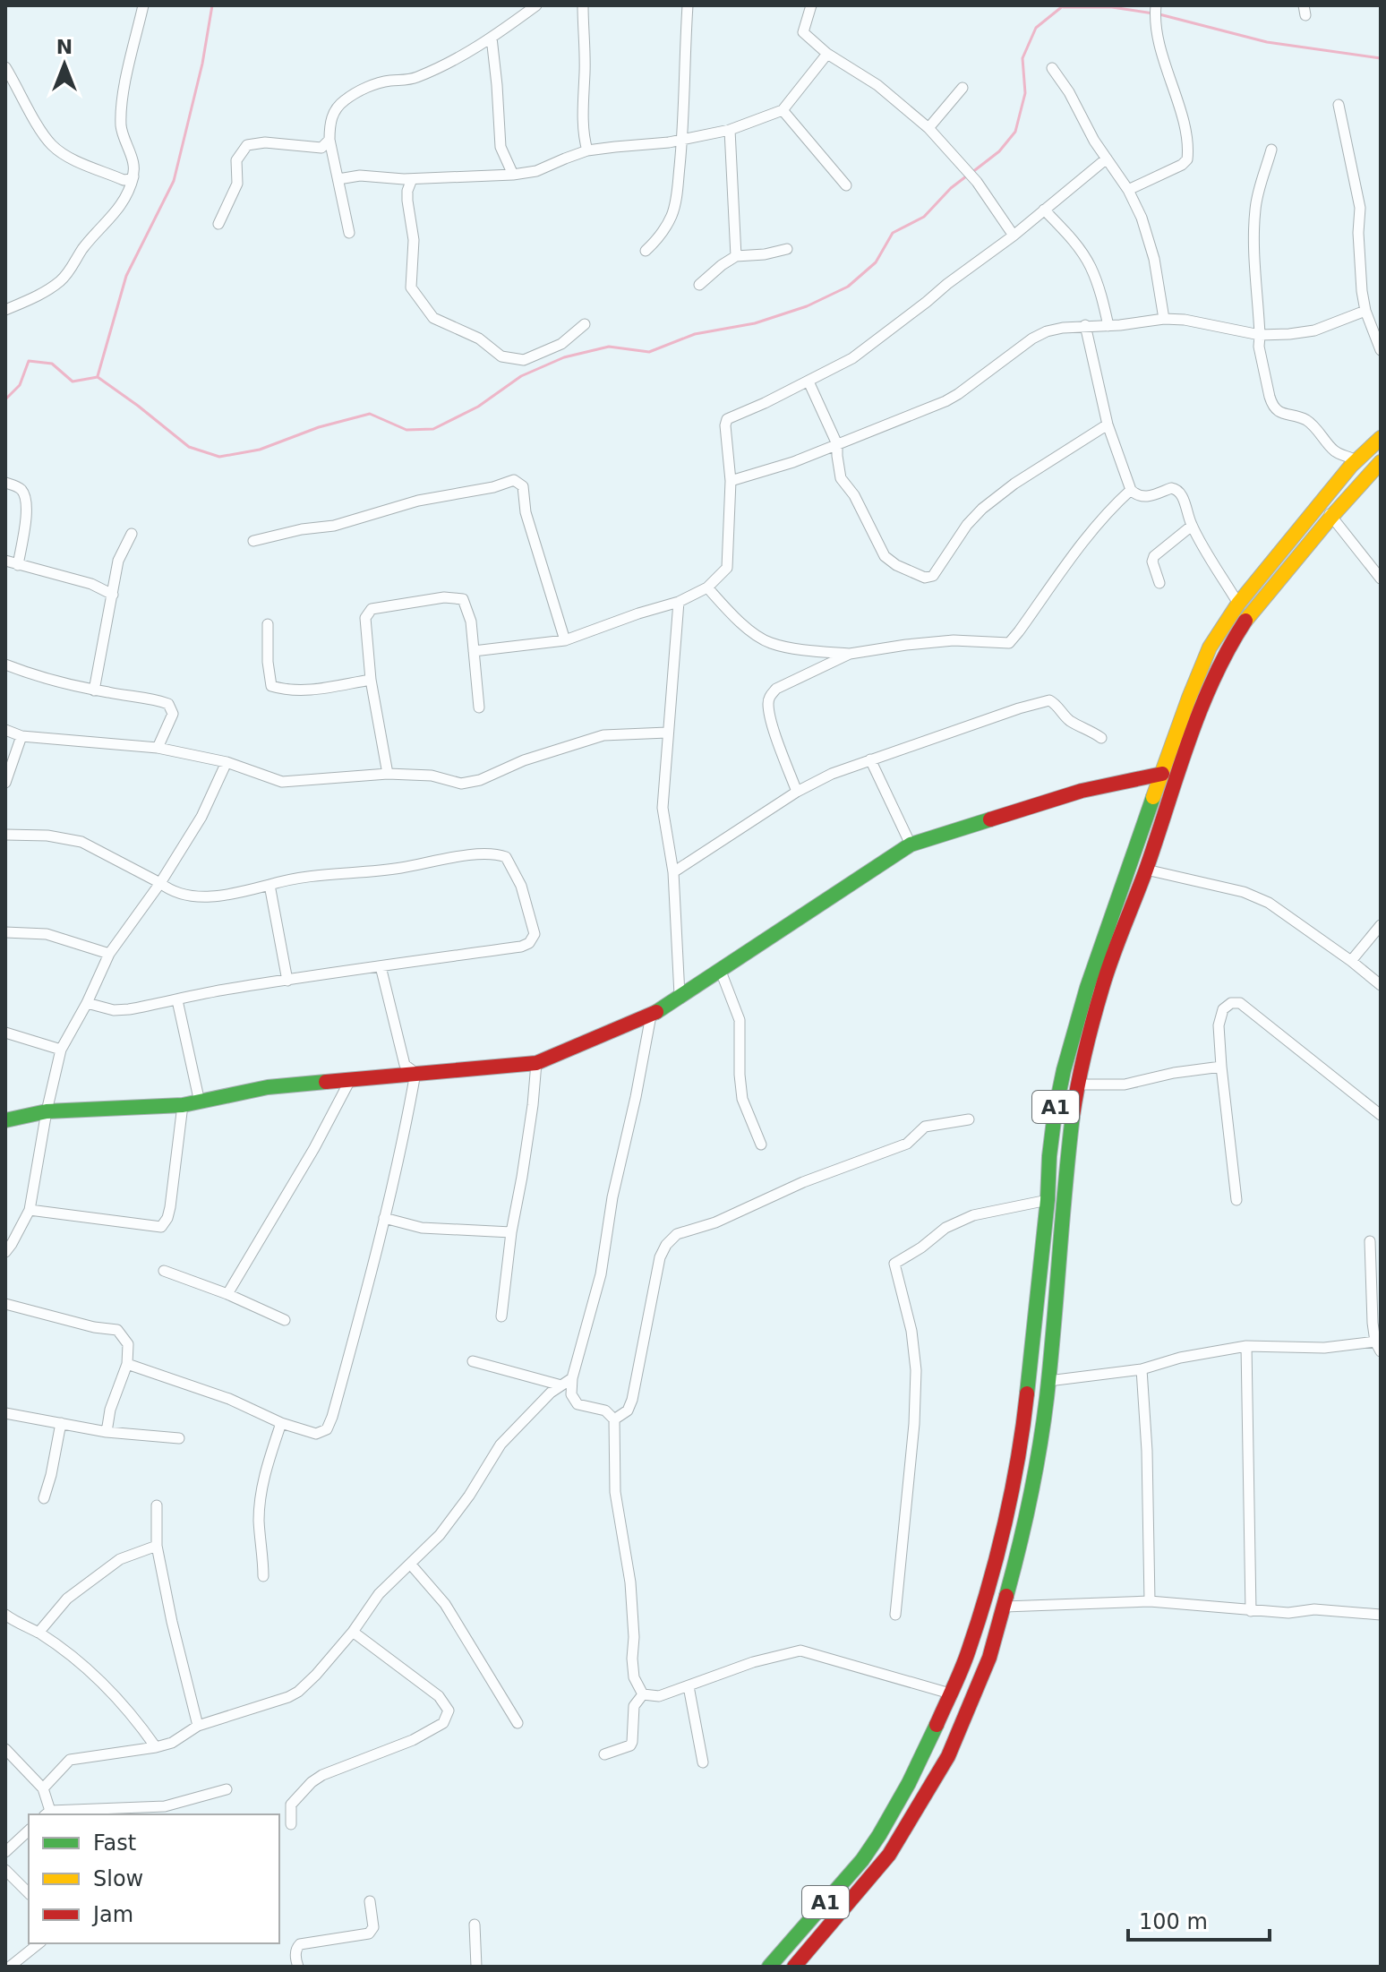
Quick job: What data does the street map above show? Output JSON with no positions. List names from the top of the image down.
{
  "streets": {
    "main road": ["A1"]
  },
  "legend": ["Fast", "Slow", "Jam"],
  "scale_bar": "100 m",
  "north": "top"
}
